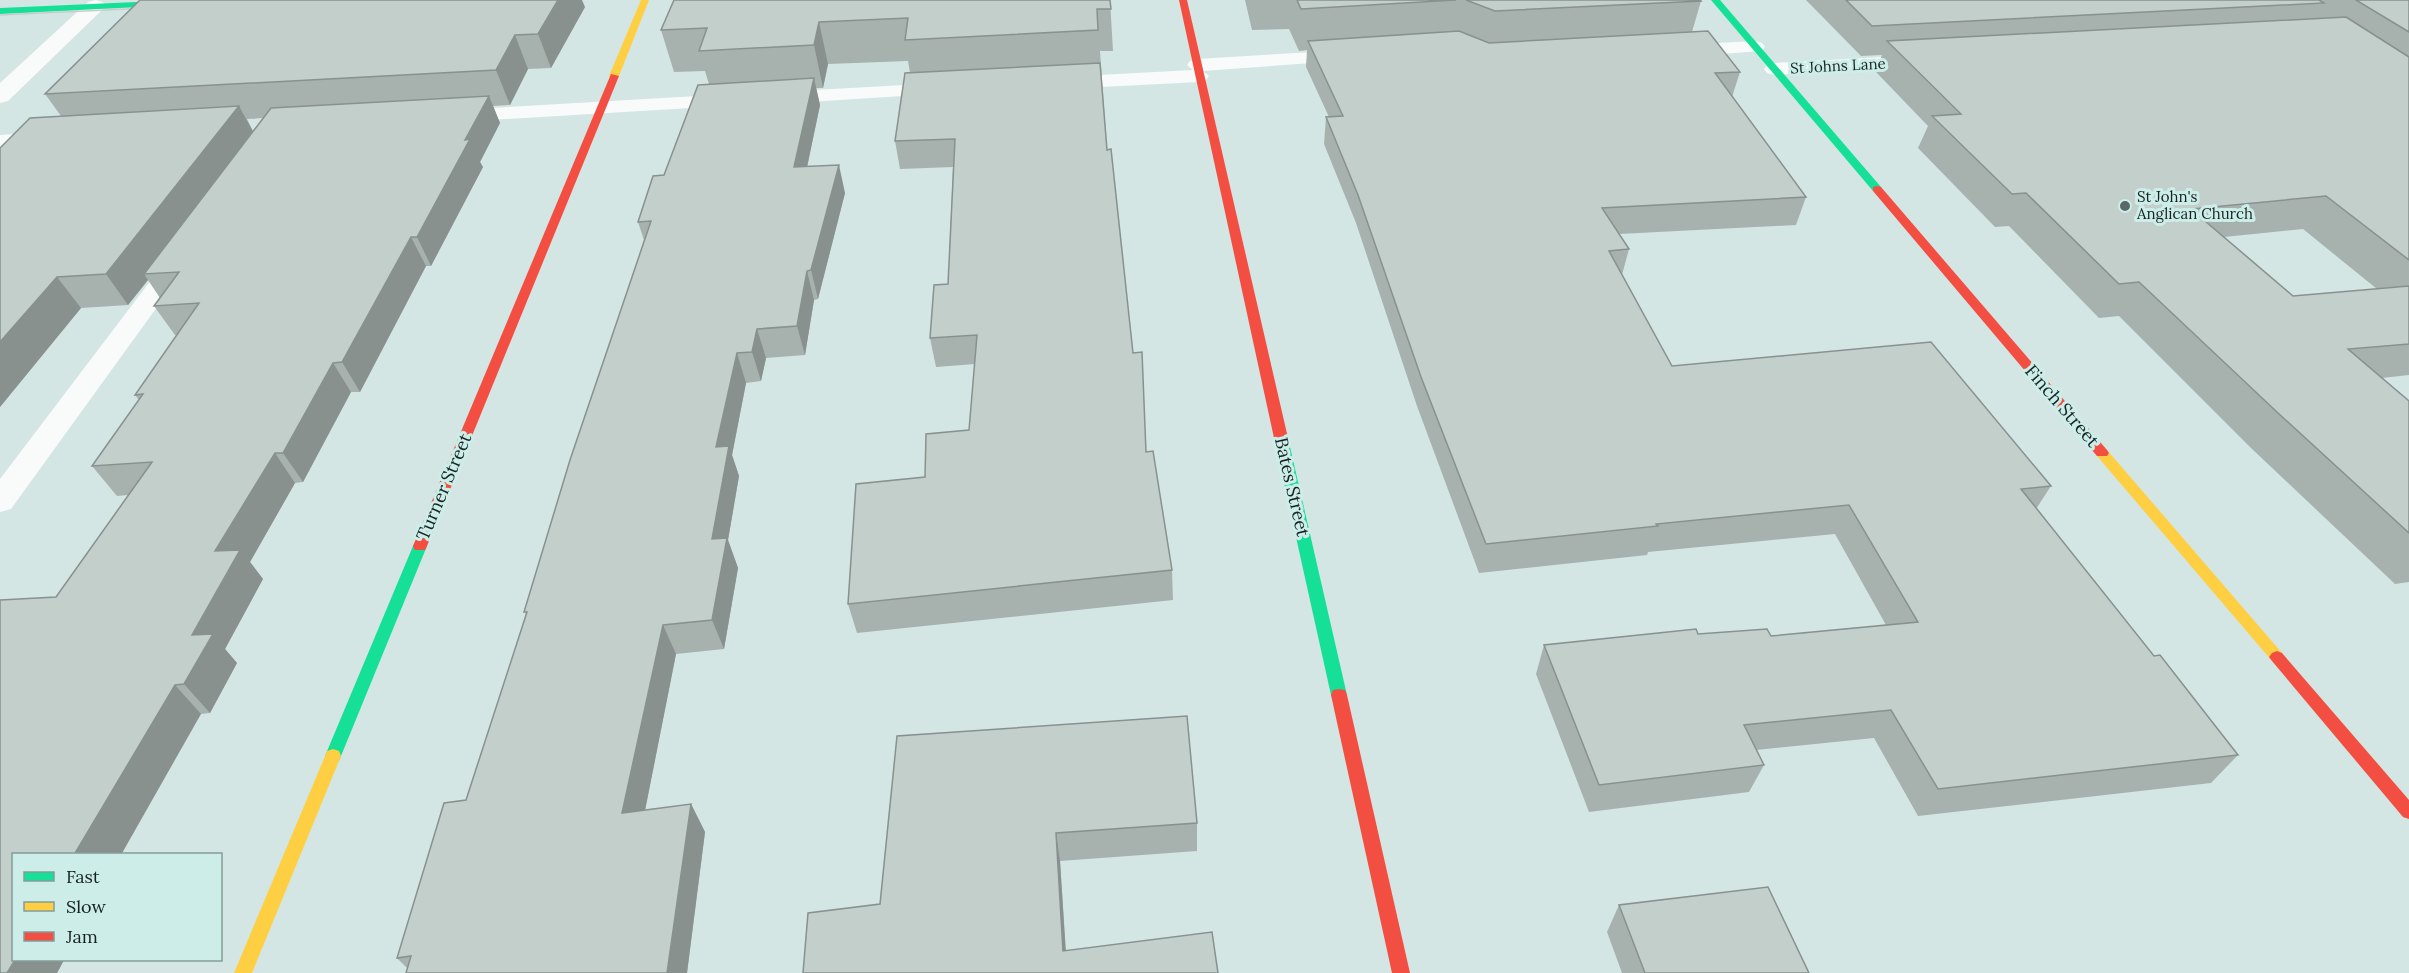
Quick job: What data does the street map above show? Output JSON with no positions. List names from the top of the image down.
{
  "streets": {
    "street": ["Finch Street", "Turner Street", "Bates Street"],
    "lane": ["St Johns Lane"]
  },
  "crossings": [
    ["St Johns Lane", "Finch Street"]
  ],
  "places": ["St John's Anglican Church"],
  "legend": ["Fast", "Slow", "Jam"]
}
